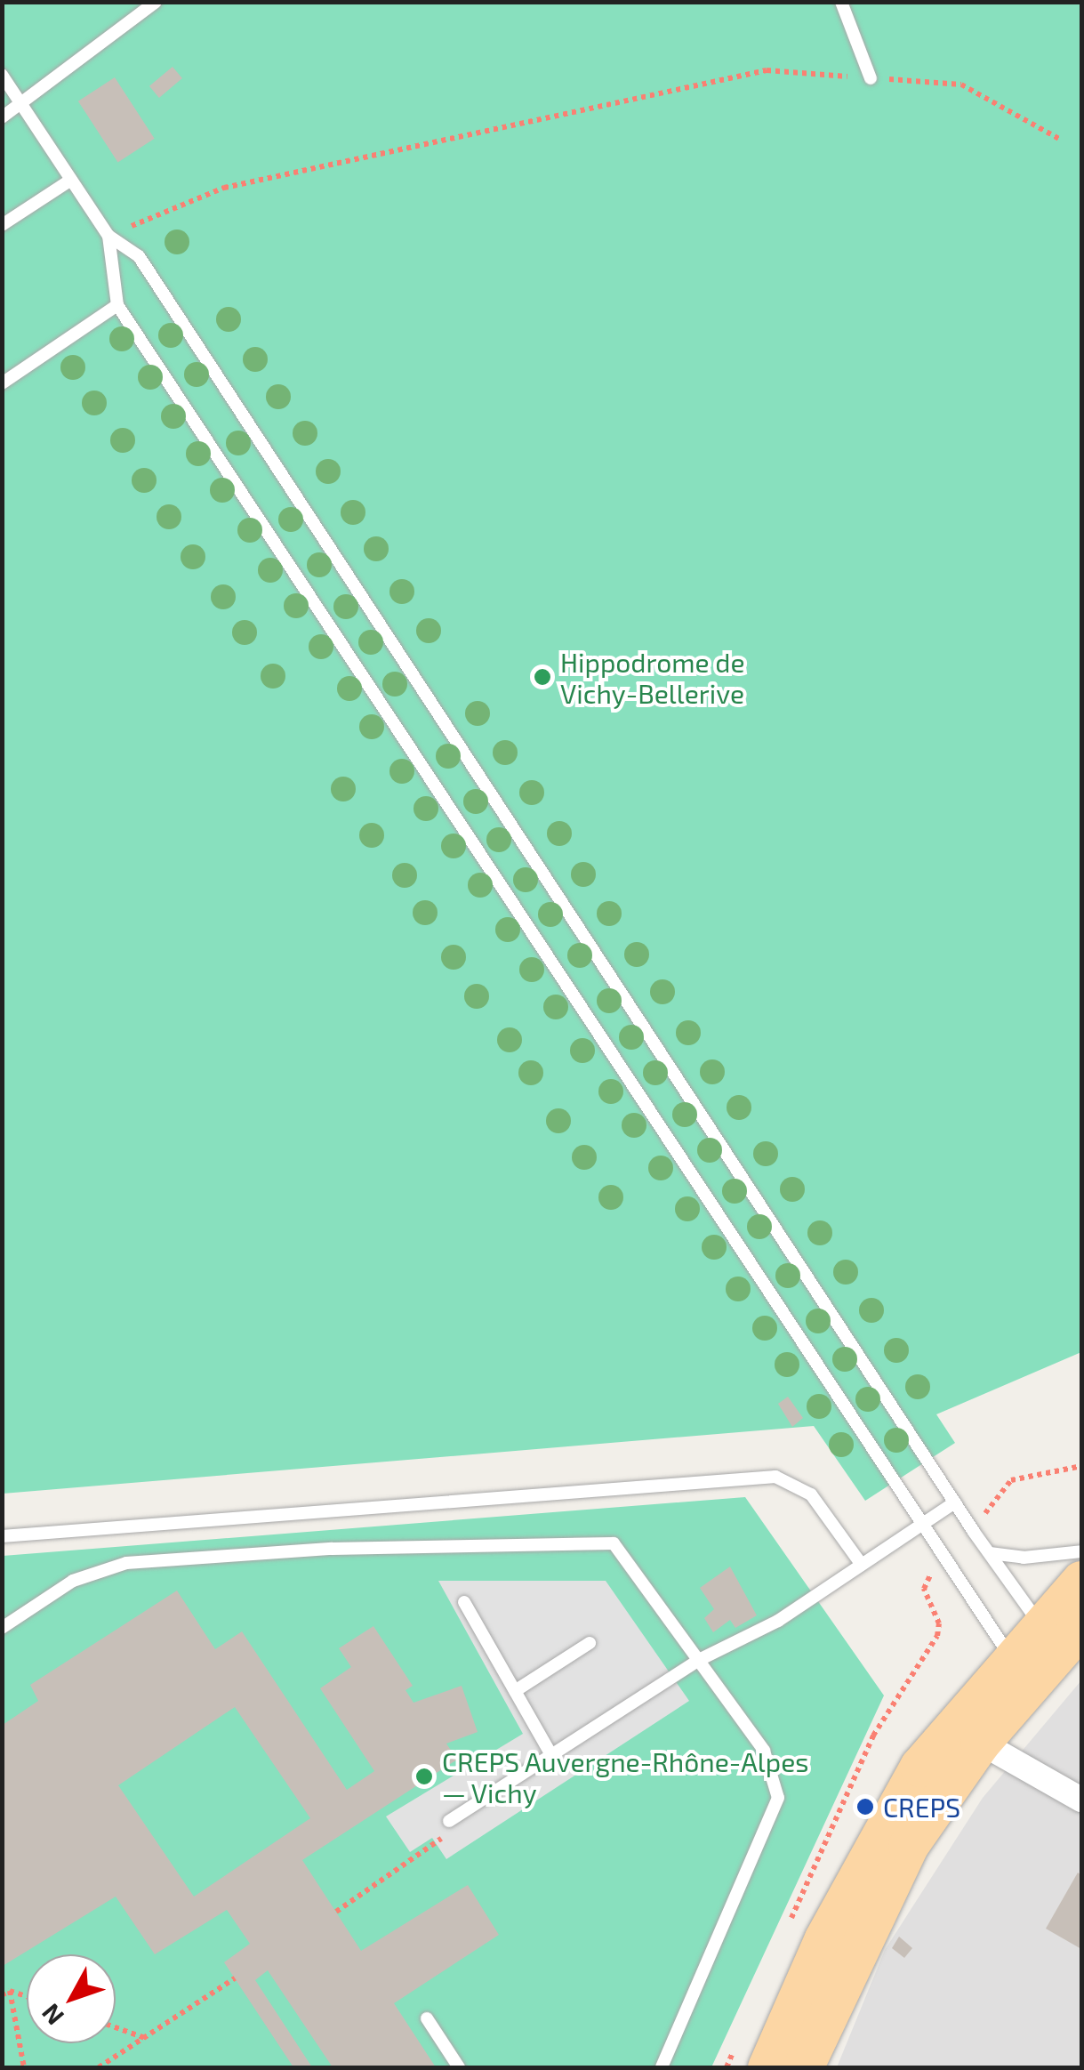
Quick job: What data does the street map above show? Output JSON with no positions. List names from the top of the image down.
{
  "places": ["Hippodrome de Vichy-Bellerive", "CREPS Auvergne-Rhône-Alpes — Vichy", "CREPS"],
  "north": "bottom left"
}
